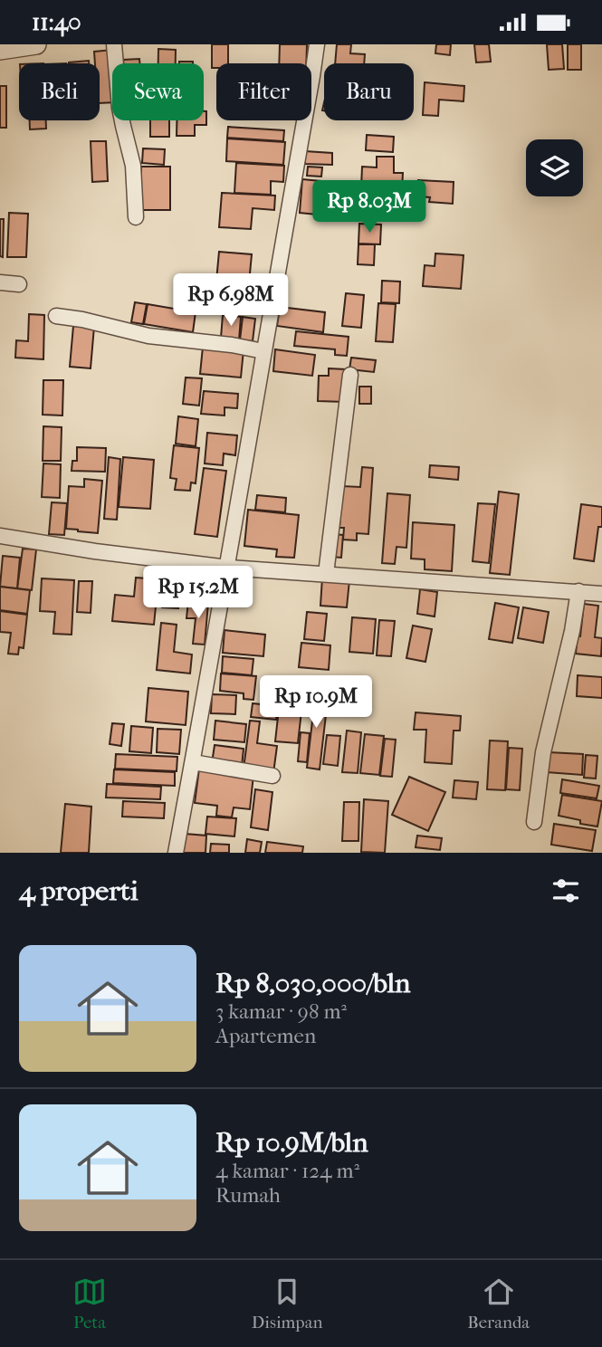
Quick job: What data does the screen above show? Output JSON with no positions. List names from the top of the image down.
{
  "page": {
    "status": "11:40",
    "chip": [
      "Beli",
      "Sewa",
      "Filter",
      "Baru"
    ],
    "price": [
      "Rp 8.03M",
      "Rp 6.98M",
      "Rp 15.2M",
      "Rp 10.9M"
    ],
    "heading": "4 properti",
    "list": [
      {
        "name": "Rp 8,030,000/bln",
        "note": "3 kamar · 98 m² · Apartemen"
      },
      {
        "name": "Rp 10.9M/bln",
        "note": "4 kamar · 124 m² · Rumah"
      }
    ],
    "tabs": ["Peta", "Disimpan", "Beranda"]
  }
}
